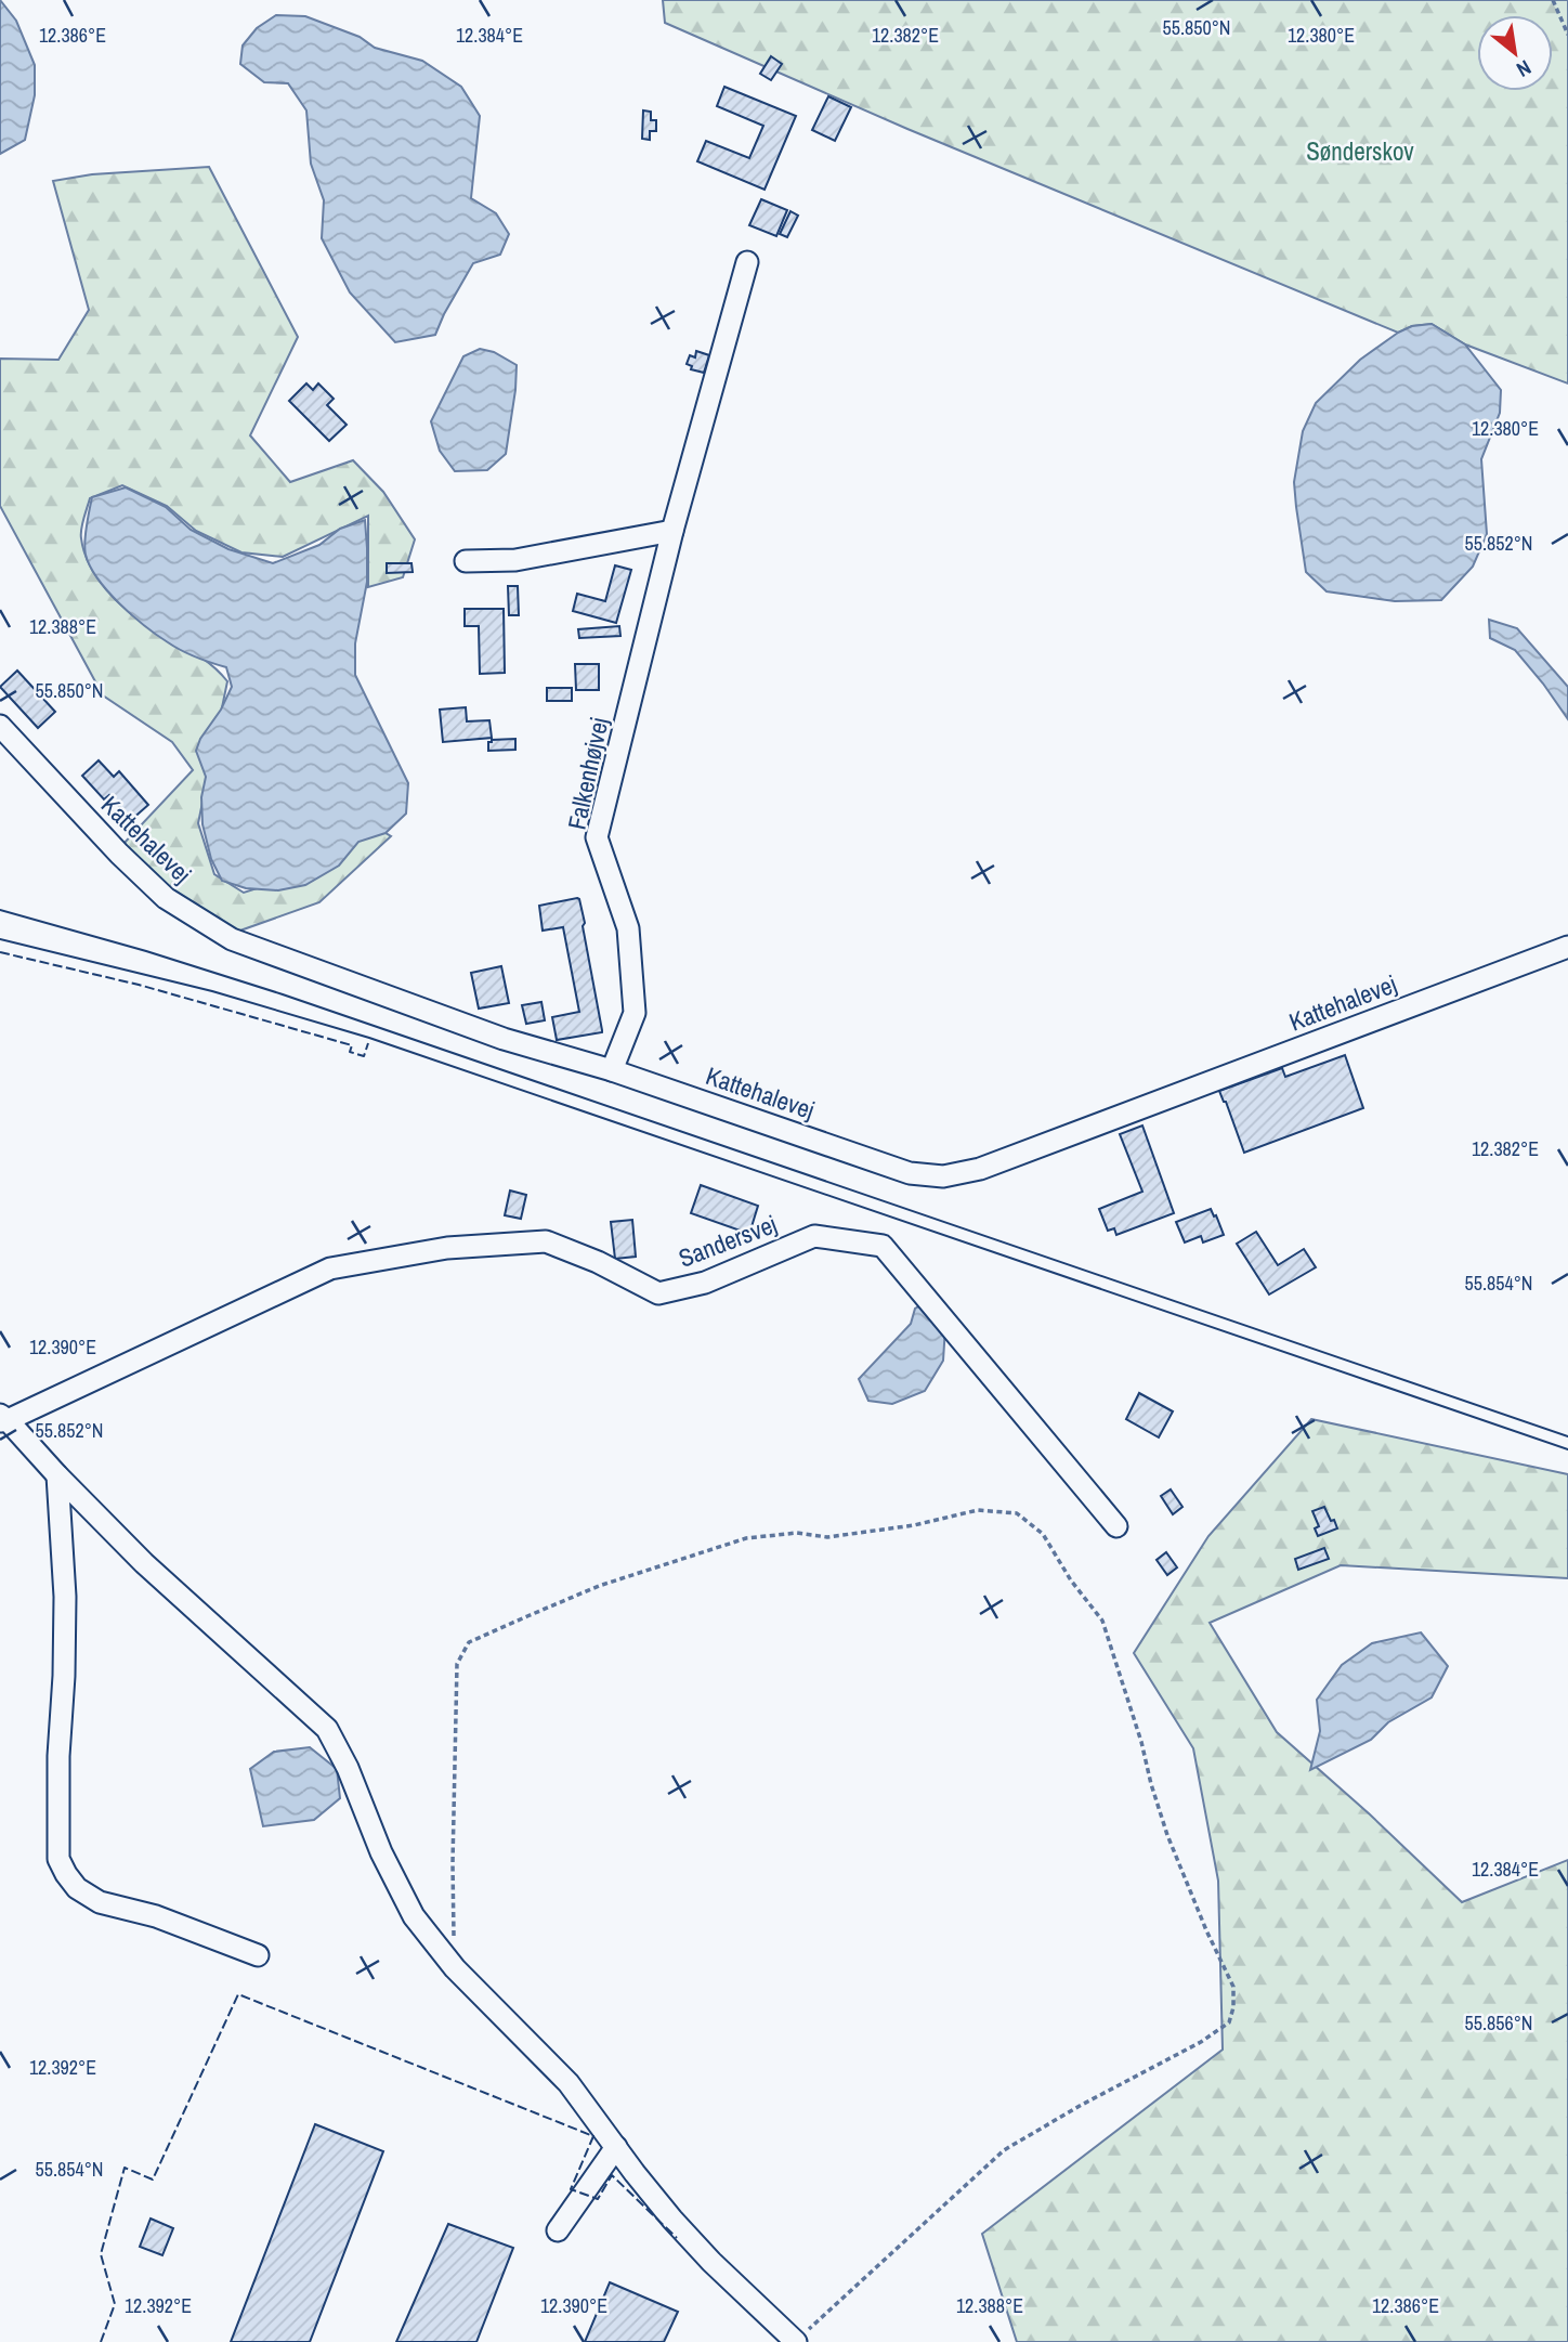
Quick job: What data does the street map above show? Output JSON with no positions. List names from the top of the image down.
{
  "streets": {
    "street": ["Falkenhøjvej", "Kattehalevej", "Sandersvej"]
  },
  "crossings": [
    ["Falkenhøjvej", "Kattehalevej"]
  ],
  "parks": ["Sønderskov"],
  "north": "bottom right",
  "coordinates": [
    "55.850°N",
    "12.380°E",
    "12.386°E",
    "12.384°E",
    "12.382°E",
    "55.852°N",
    "12.388°E",
    "55.854°N",
    "12.390°E",
    "55.856°N",
    "12.392°E"
  ]
}
